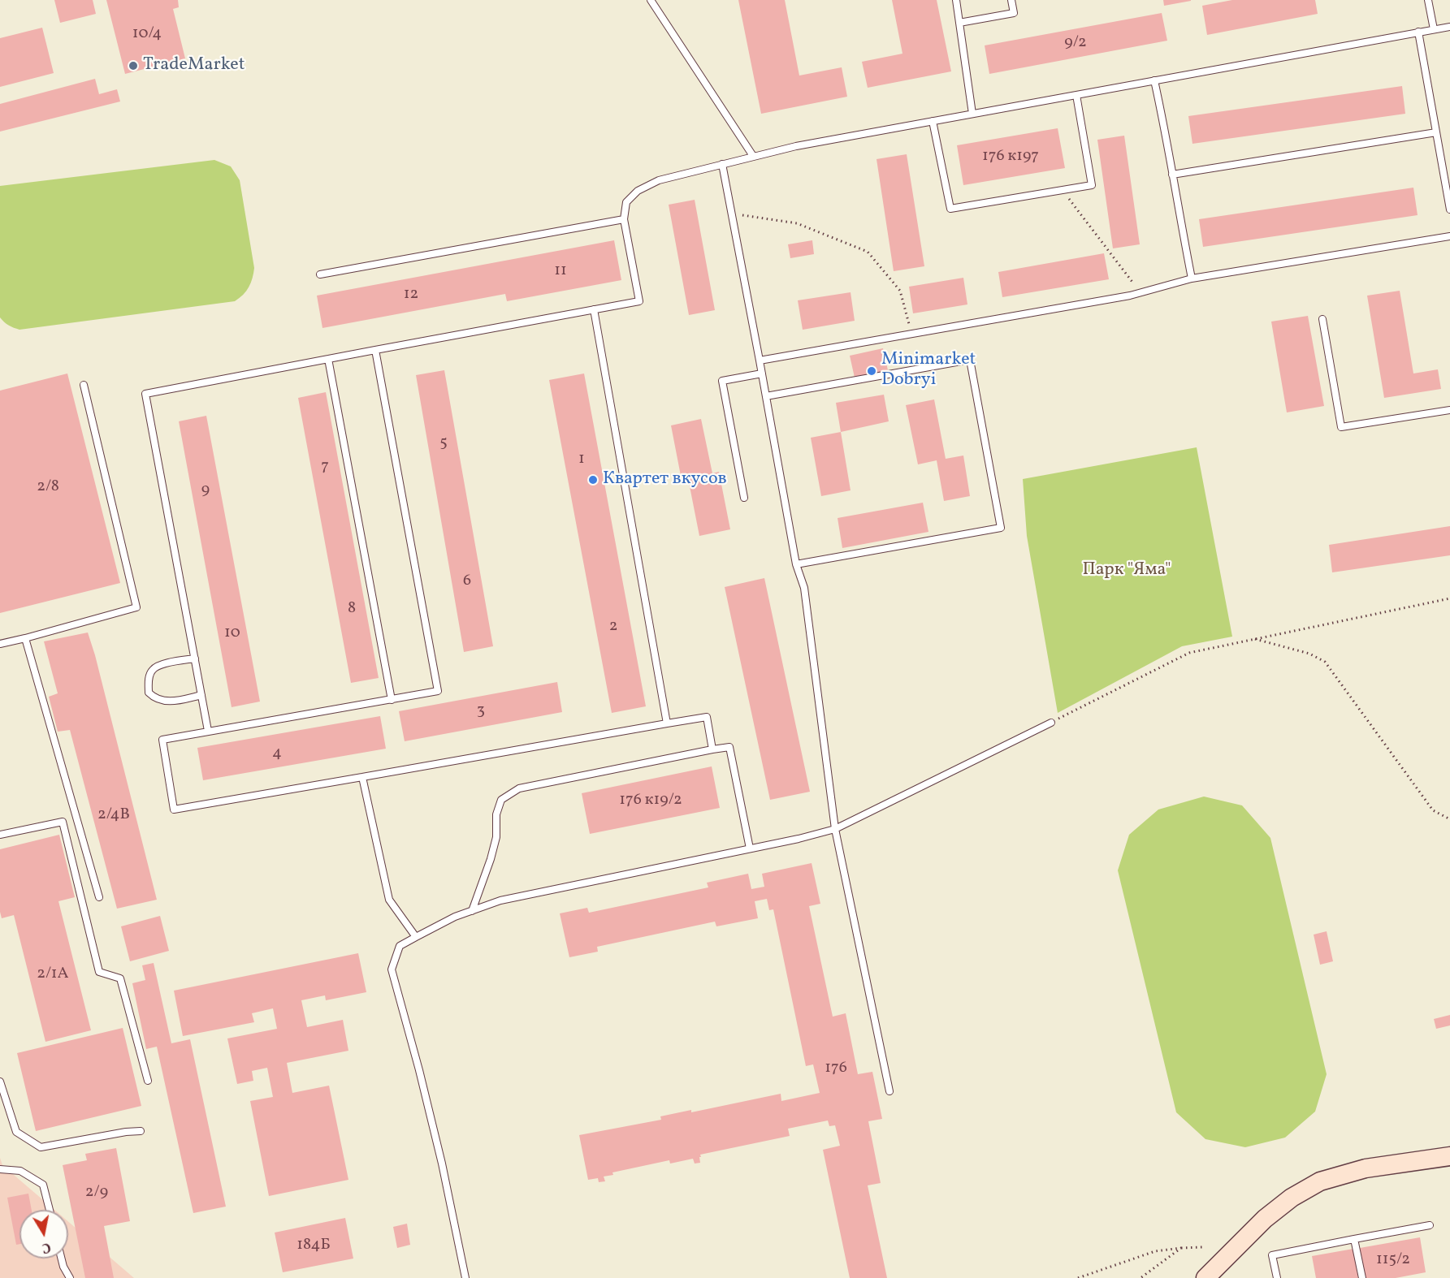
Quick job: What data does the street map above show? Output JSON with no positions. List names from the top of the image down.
{
  "parks": ["Парк \"Яма\""],
  "places": ["TradeMarket", "Minimarket Dobryi", "Квартет вкусов"],
  "house_numbers": [
    "10/4",
    "9/2",
    "176 к197",
    "11",
    "12",
    "5",
    "1",
    "7",
    "2/8",
    "9",
    "6",
    "8",
    "2",
    "10",
    "3",
    "4",
    "176 к19/2",
    "2/4В",
    "2/1А",
    "176",
    "2/9",
    "184Б",
    "115/2"
  ],
  "north": "bottom"
}
